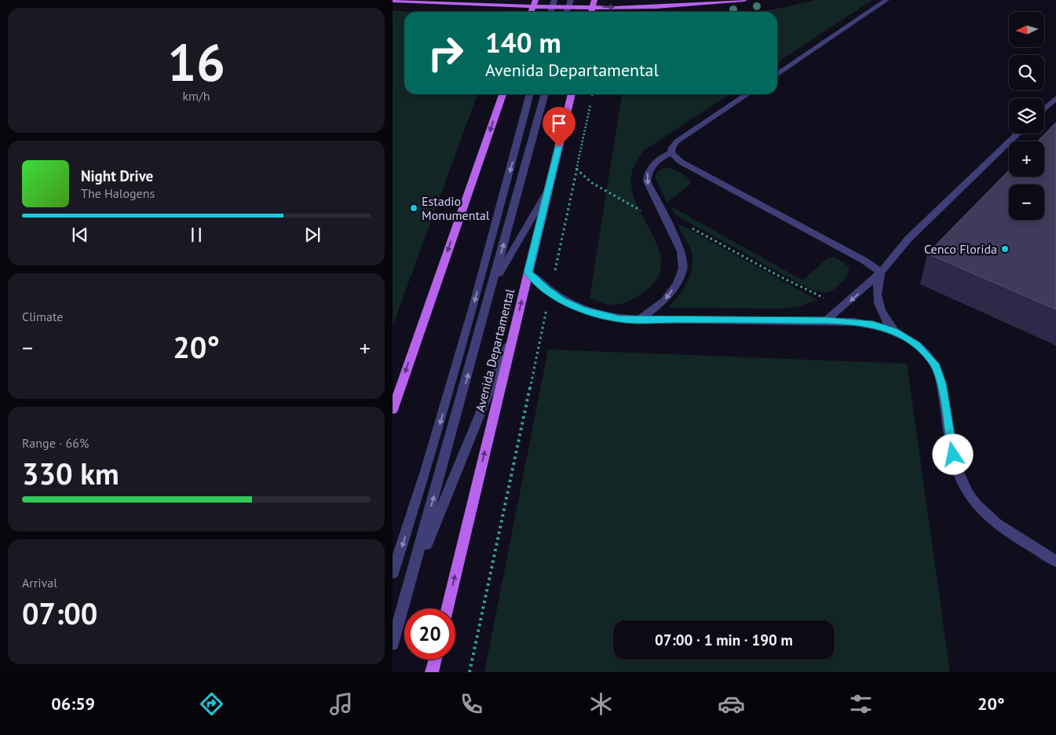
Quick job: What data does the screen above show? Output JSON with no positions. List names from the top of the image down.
{
  "streets": {
    "main road": ["Avenida Departamental"]
  },
  "one_way": ["Avenida Departamental"],
  "places": ["Estadio Monumental", "Cenco Florida"],
  "north": "left",
  "page": {
    "tile": [
      ["16", "km/h"],
      "Climate",
      ["Range · 66%", "330 km"],
      ["Arrival", "07:00"]
    ],
    "map_buttons": ["+", "−"],
    "turn": ["140 m", "Avenida Departamental"],
    "song": ["Night Drive", "The Halogens"],
    "heat": ["−", "20°", "+"],
    "limit": "20",
    "trip": "07:00 · 1 min · 190 m",
    "tabs": ["06:59", "20°"]
  }
}
